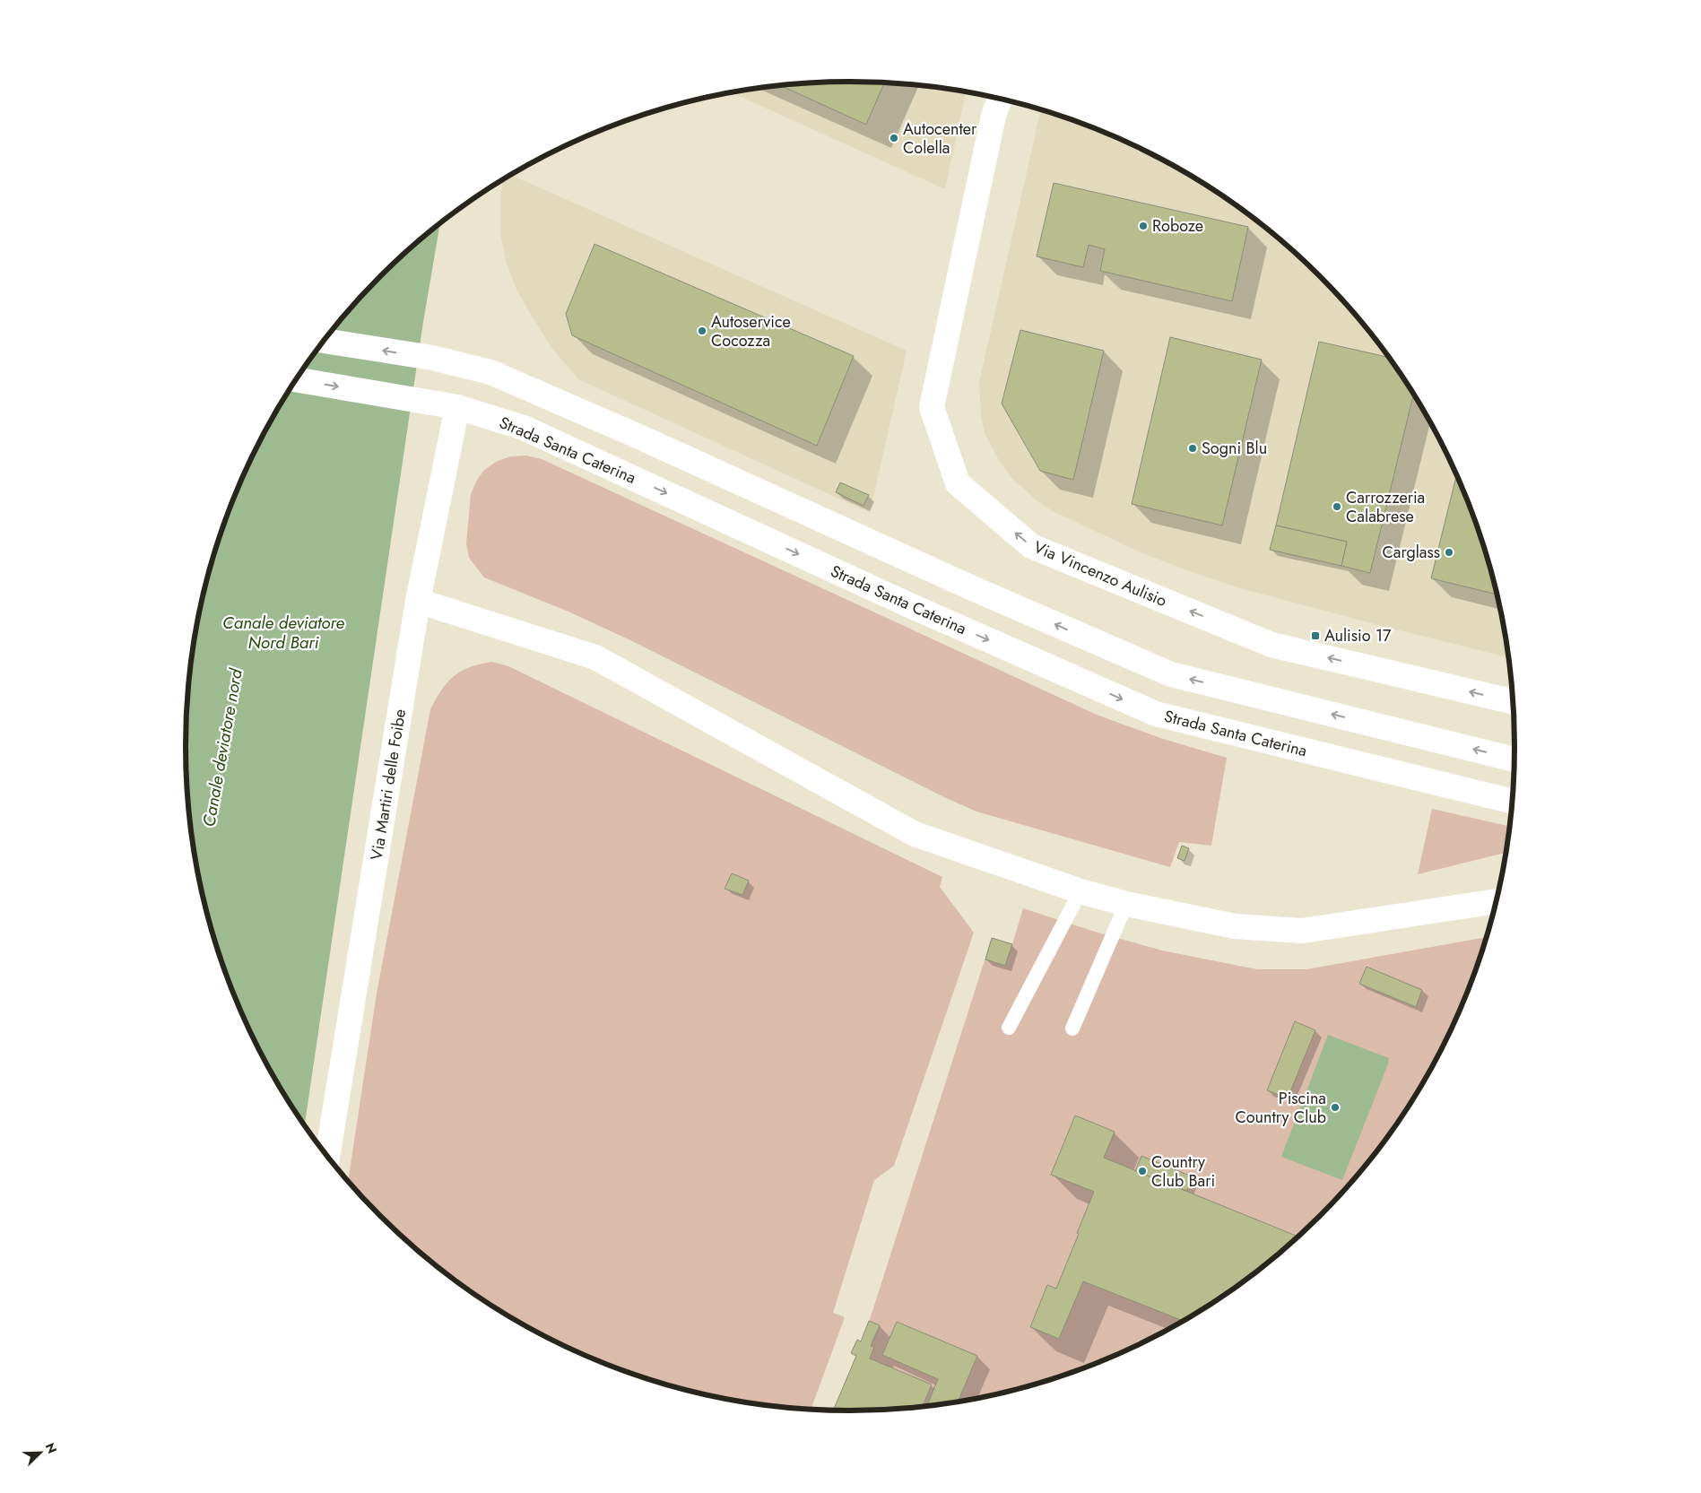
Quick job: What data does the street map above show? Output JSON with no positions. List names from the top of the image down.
{
  "streets": {
    "street": ["Strada Santa Caterina", "Via Vincenzo Aulisio", "Via Martiri delle Foibe"]
  },
  "crossings": [
    ["Strada Santa Caterina", "Via Martiri delle Foibe"]
  ],
  "water": ["Canale deviatore Nord Bari", "Canale deviatore nord"],
  "places": {
    "other": [
      "Autocenter Colella",
      "Roboze",
      "Autoservice Cocozza",
      "Sogni Blu",
      "Carrozzeria Calabrese",
      "Carglass",
      "Piscina Country Club",
      "Country Club Bari"
    ],
    "transit": ["Aulisio 17"]
  },
  "north": "top right"
}
